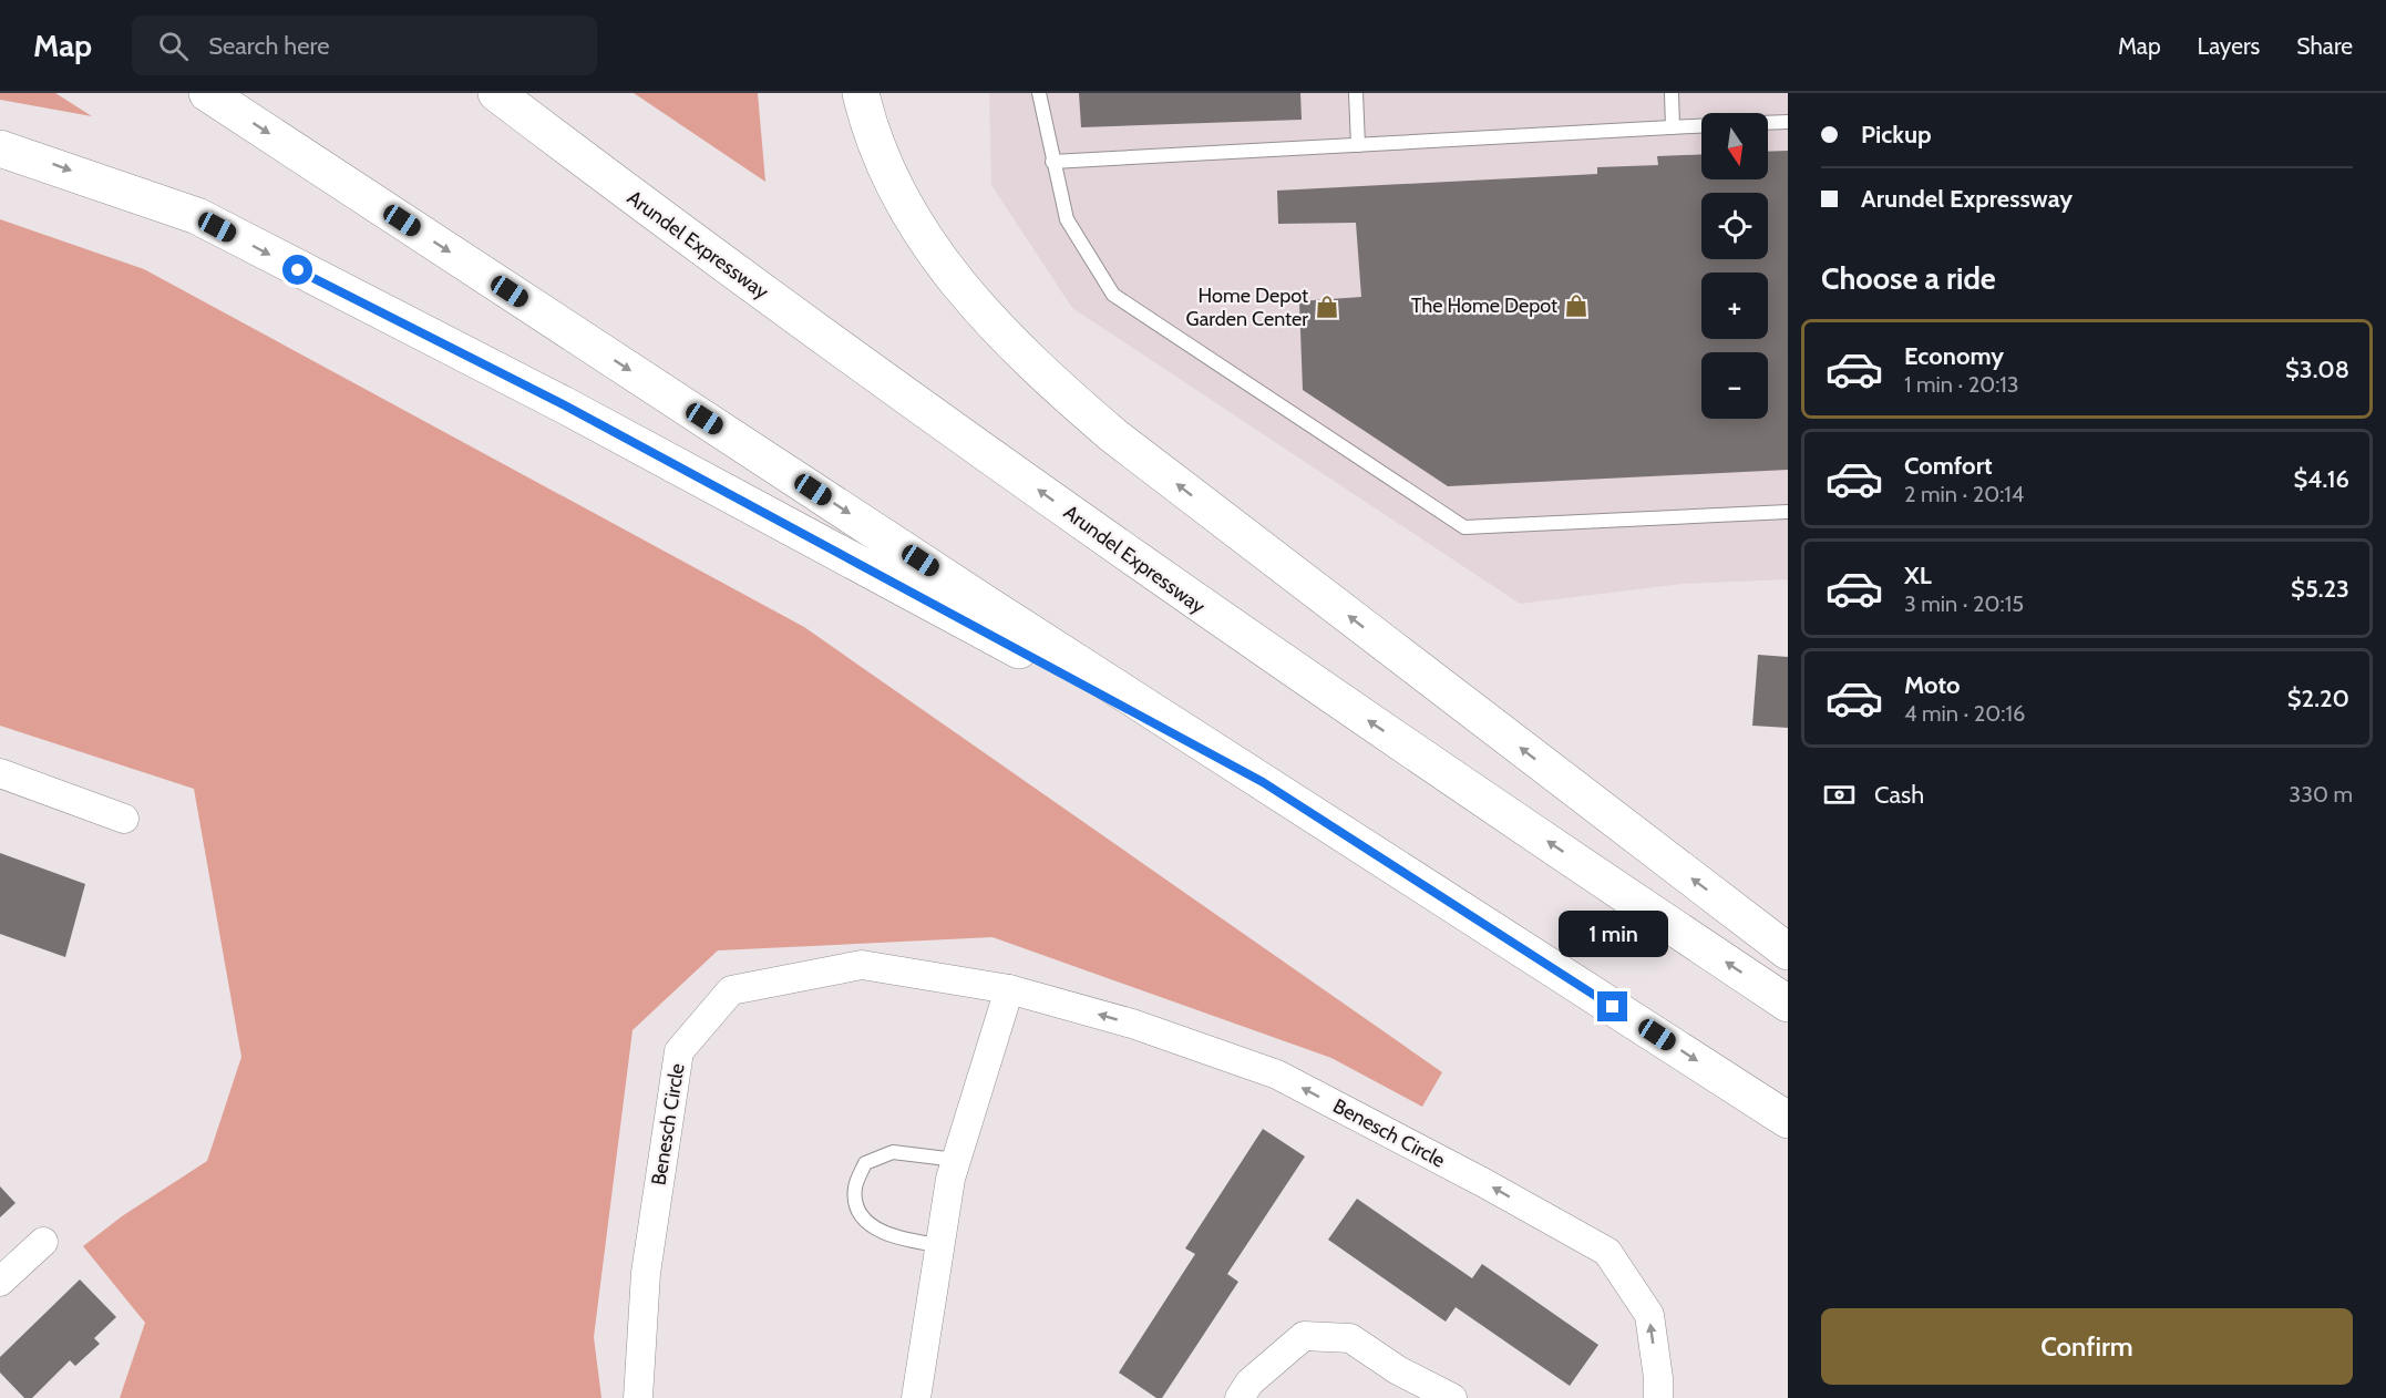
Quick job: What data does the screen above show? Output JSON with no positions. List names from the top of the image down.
{
  "streets": {
    "highway": ["Arundel Expressway"],
    "street": ["Benesch Circle"]
  },
  "one_way": ["Benesch Circle"],
  "places": {
    "shop": ["The Home Depot", "Home Depot Garden Center"]
  },
  "north": "bottom",
  "page": {
    "header": "Map",
    "search": "Search here",
    "nav": ["Map", "Layers", "Share"],
    "banner": ["Pickup", "Arundel Expressway"],
    "map_buttons": ["+", "−"],
    "heading": "Choose a ride",
    "list": [
      {
        "name": "Economy",
        "note": "1 min · 20:13",
        "value": "$3.08"
      },
      {
        "name": "Comfort",
        "note": "2 min · 20:14",
        "value": "$4.16"
      },
      {
        "name": "XL",
        "note": "3 min · 20:15",
        "value": "$5.23"
      },
      {
        "name": "Moto",
        "note": "4 min · 20:16",
        "value": "$2.20"
      }
    ],
    "pay": ["Cash", "330 m"],
    "bubble": "1 min",
    "buttons": "Confirm"
  }
}
